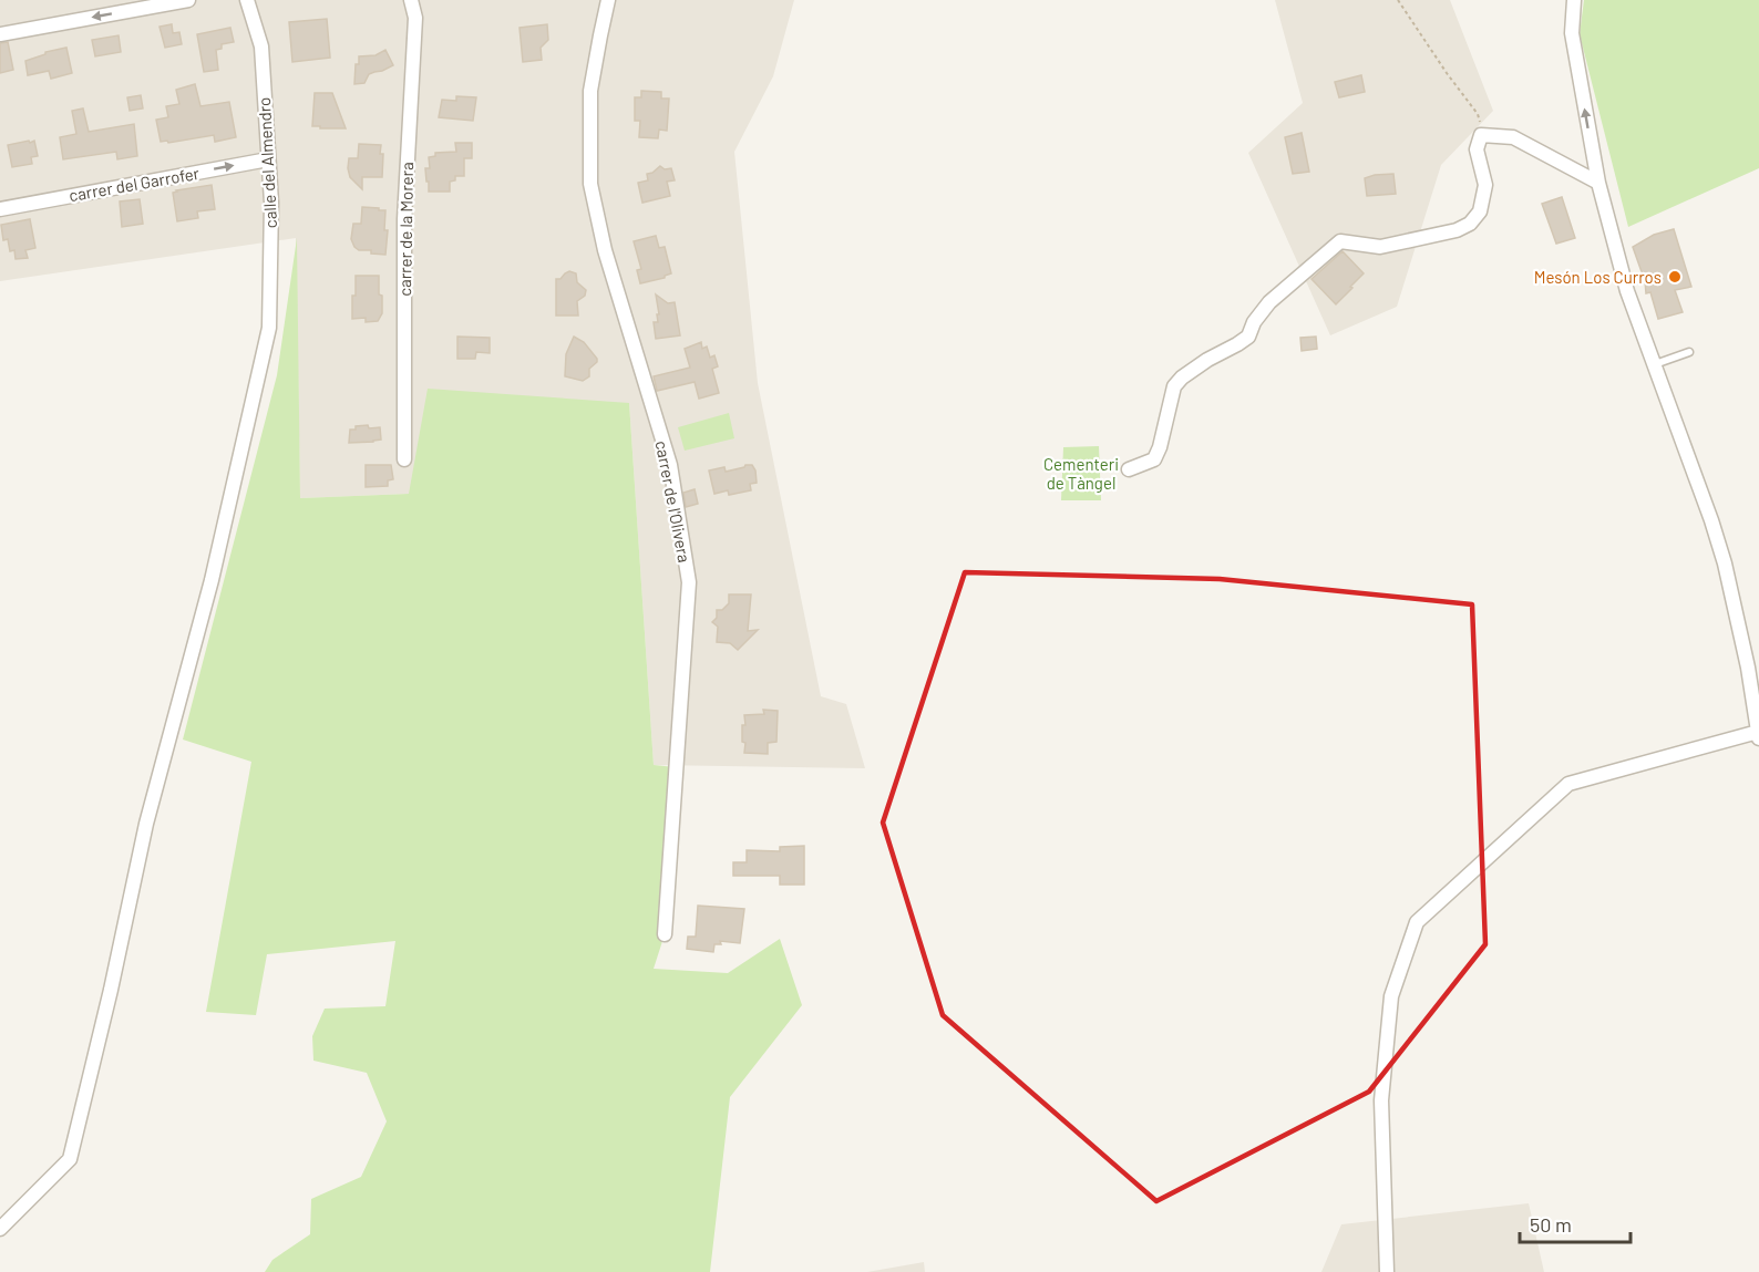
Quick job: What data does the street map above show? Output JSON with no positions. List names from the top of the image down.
{
  "streets": {
    "street": [
      "calle del Almendro",
      "carrer del Garrofer",
      "carrer de la Morera",
      "carrer de l'Olivera"
    ]
  },
  "crossings": [
    ["calle del Almendro", "carrer del Garrofer"]
  ],
  "one_way": ["carrer del Garrofer"],
  "parks": ["Cementeri de Tàngel"],
  "places": ["Mesón Los Curros"],
  "scale_bar": "50 m"
}
